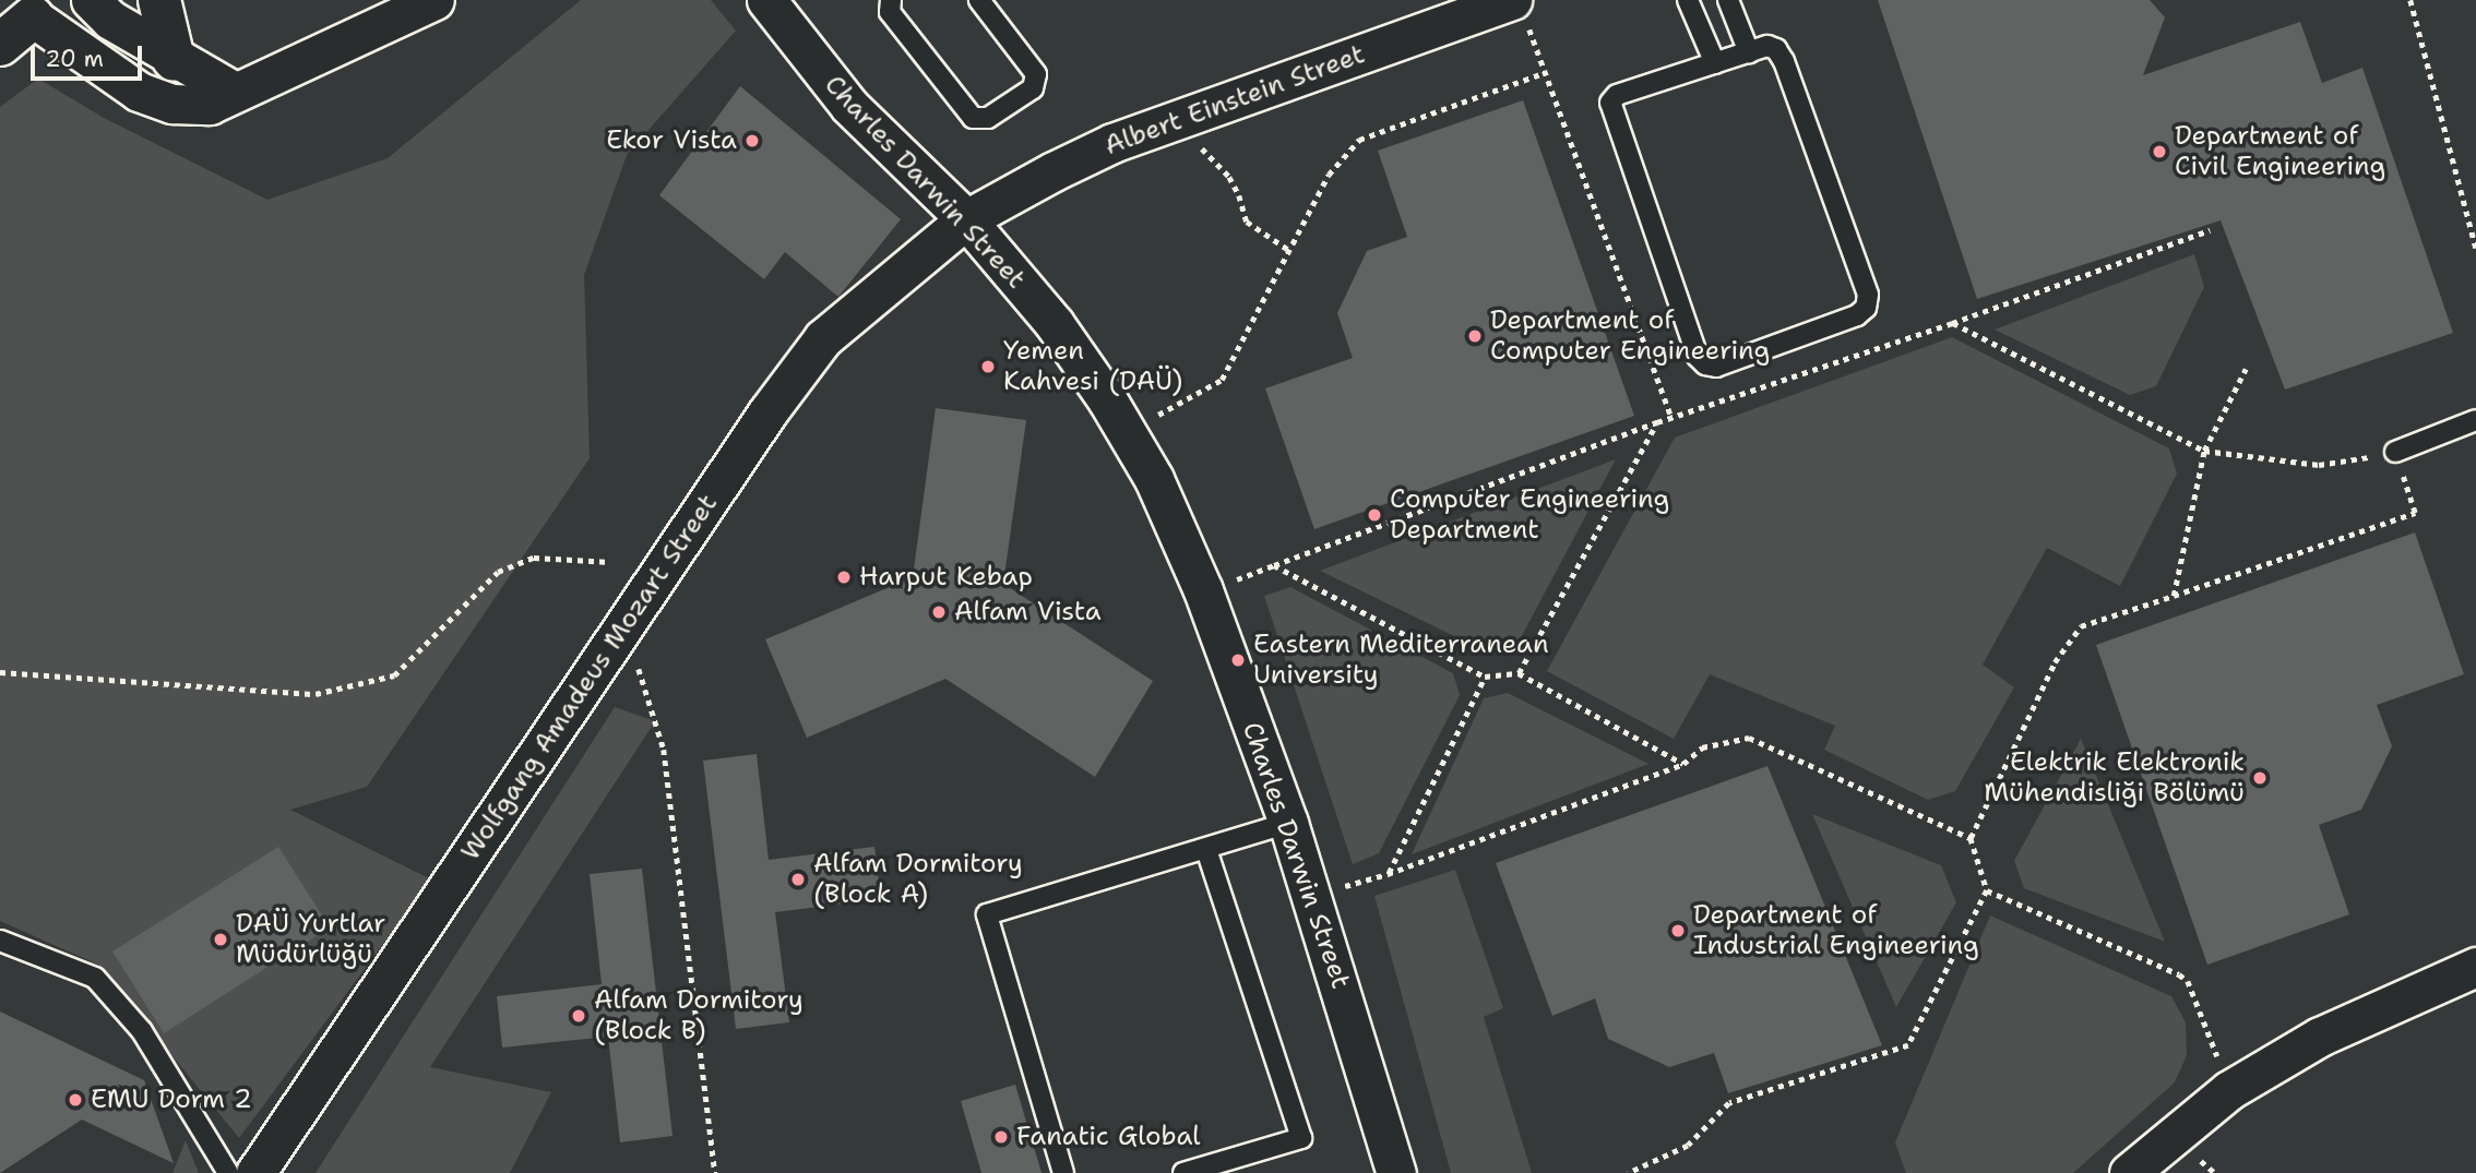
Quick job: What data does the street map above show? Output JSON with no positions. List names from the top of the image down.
{
  "streets": {
    "street": ["Albert Einstein Street", "Charles Darwin Street", "Wolfgang Amadeus Mozart Street"]
  },
  "crossings": [
    ["Albert Einstein Street", "Charles Darwin Street"],
    ["Albert Einstein Street", "Wolfgang Amadeus Mozart Street"],
    ["Charles Darwin Street", "Wolfgang Amadeus Mozart Street"]
  ],
  "places": [
    "Ekor Vista",
    "Department of Civil Engineering",
    "Department of Computer Engineering",
    "Yemen Kahvesi (DAÜ)",
    "Computer Engineering Department",
    "Harput Kebap",
    "Alfam Vista",
    "Eastern Mediterranean University",
    "Elektrik Elektronik Mühendisliği Bölümü",
    "Alfam Dormitory (Block A)",
    "Department of Industrial Engineering",
    "DAÜ Yurtlar Müdürlüğü",
    "Alfam Dormitory (Block B)",
    "EMU Dorm 2",
    "Fanatic Global"
  ],
  "scale_bar": "20 m"
}
